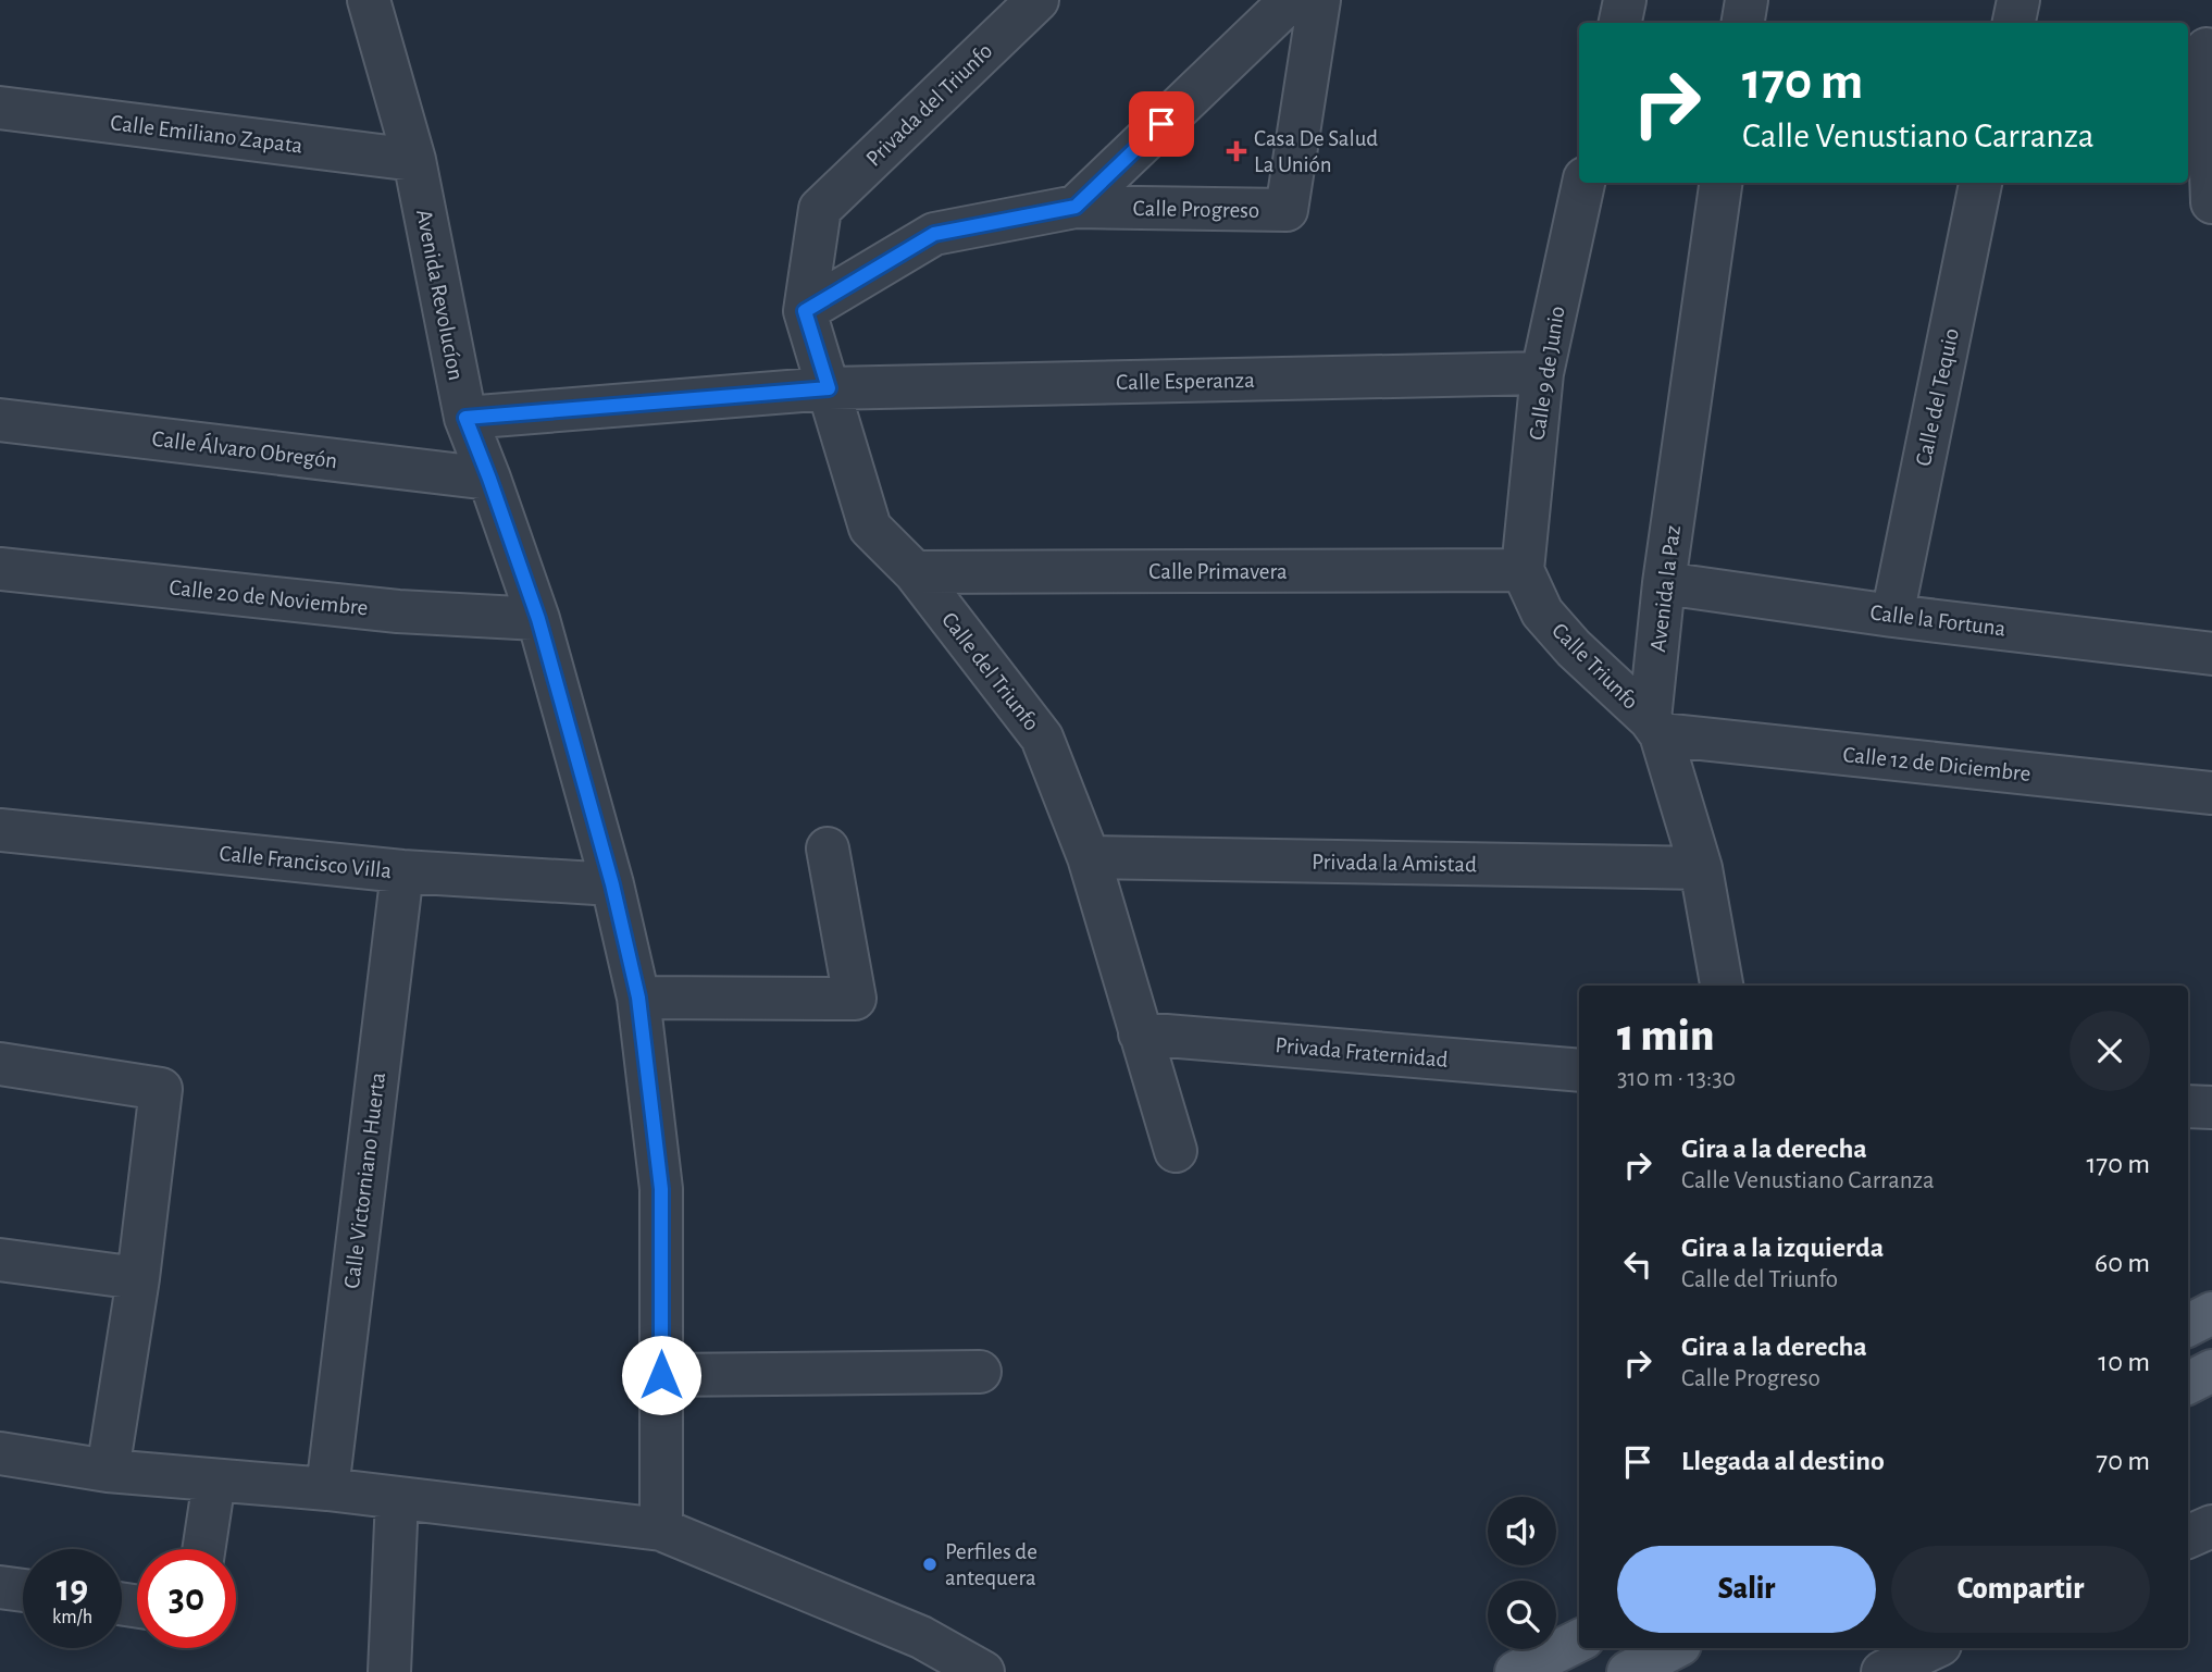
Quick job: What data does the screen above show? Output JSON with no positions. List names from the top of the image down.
{
  "streets": {
    "street": [
      "Privada del Triunfo",
      "Calle Emiliano Zapata",
      "Calle Progreso",
      "Avenida Revolucíon",
      "Calle 9 de Junio",
      "Calle Esperanza",
      "Calle del Tequio",
      "Calle Álvaro Obregón",
      "Calle Primavera",
      "Avenida la Paz",
      "Calle 20 de Noviembre",
      "Calle la Fortuna",
      "Calle Triunfo",
      "Calle del Triunfo",
      "Calle 12 de Diciembre",
      "Calle Francisco Villa",
      "Privada la Amistad",
      "Privada Fraternidad",
      "Calle Victorniano Huerta"
    ]
  },
  "crossings": [
    ["Privada del Triunfo", "Calle del Triunfo"],
    ["Calle Emiliano Zapata", "Avenida Revolucíon"],
    ["Calle Progreso", "Calle del Triunfo"],
    ["Avenida Revolucíon", "Calle Esperanza"],
    ["Avenida Revolucíon", "Calle Álvaro Obregón"],
    ["Avenida Revolucíon", "Calle 20 de Noviembre"],
    ["Avenida Revolucíon", "Calle Francisco Villa"],
    ["Calle 9 de Junio", "Calle Esperanza"],
    ["Calle 9 de Junio", "Calle Primavera"],
    ["Calle 9 de Junio", "Calle Triunfo"],
    ["Calle Esperanza", "Calle del Triunfo"],
    ["Calle del Tequio", "Calle la Fortuna"],
    ["Calle Primavera", "Calle Triunfo"],
    ["Calle Primavera", "Calle del Triunfo"],
    ["Avenida la Paz", "Calle la Fortuna"],
    ["Avenida la Paz", "Calle Triunfo"],
    ["Avenida la Paz", "Calle 12 de Diciembre"],
    ["Avenida la Paz", "Privada la Amistad"],
    ["Calle Triunfo", "Calle 12 de Diciembre"],
    ["Calle del Triunfo", "Privada la Amistad"],
    ["Calle del Triunfo", "Privada Fraternidad"],
    ["Calle Francisco Villa", "Calle Victorniano Huerta"]
  ],
  "places": {
    "health": ["Casa De Salud La Unión"],
    "other": ["Perfiles de antequera"]
  },
  "page": {
    "turn": ["170 m", "Calle Venustiano Carranza"],
    "heading": ["1 min", "310 m · 13:30"],
    "list": [
      {
        "name": "Gira a la derecha",
        "note": "Calle Venustiano Carranza",
        "value": "170 m"
      },
      {
        "name": "Gira a la izquierda",
        "note": "Calle del Triunfo",
        "value": "60 m"
      },
      {
        "name": "Gira a la derecha",
        "note": "Calle Progreso",
        "value": "10 m"
      },
      {
        "name": "Llegada al destino",
        "value": "70 m"
      }
    ],
    "buttons": ["Salir", "Compartir"],
    "speed": "19 km/h",
    "limit": "30"
  }
}
